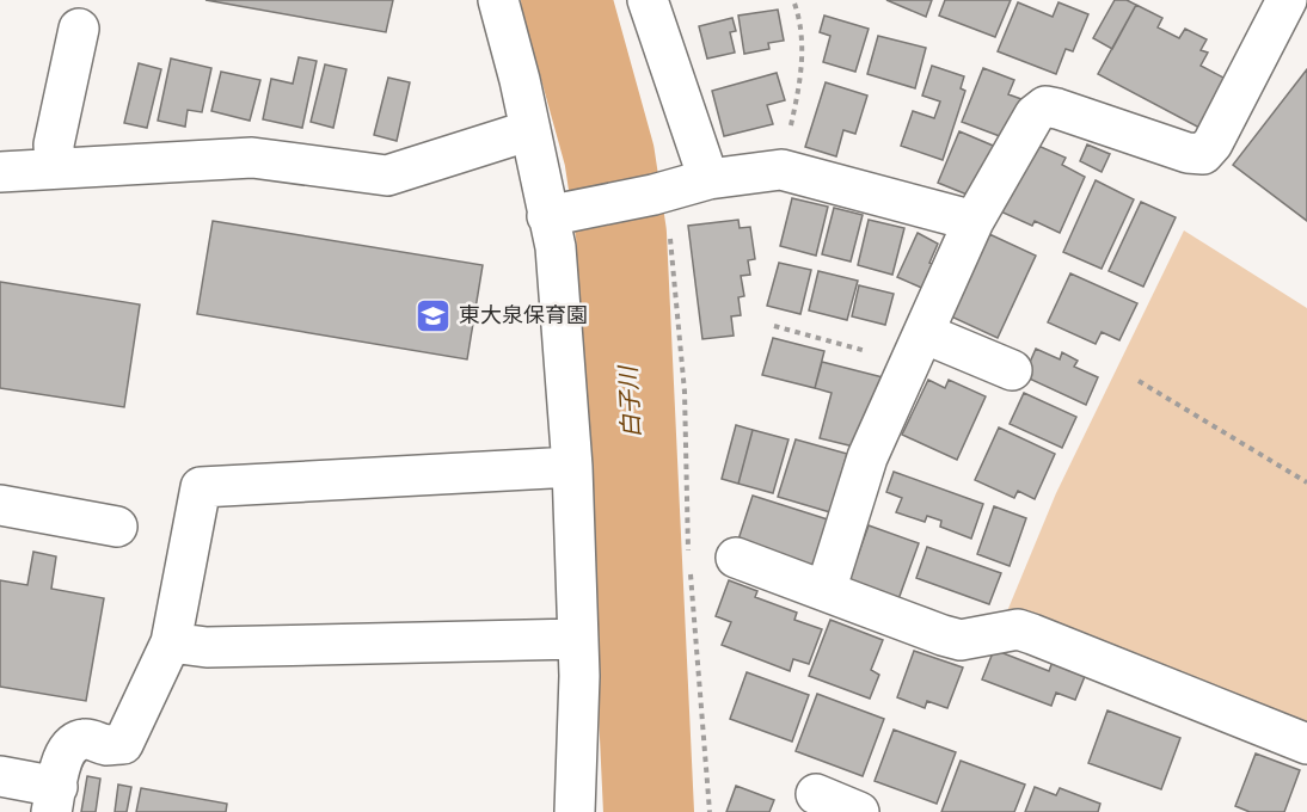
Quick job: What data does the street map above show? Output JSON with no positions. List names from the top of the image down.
{
  "water": ["白子川"],
  "places": {
    "school or university": ["東大泉保育園"]
  }
}
